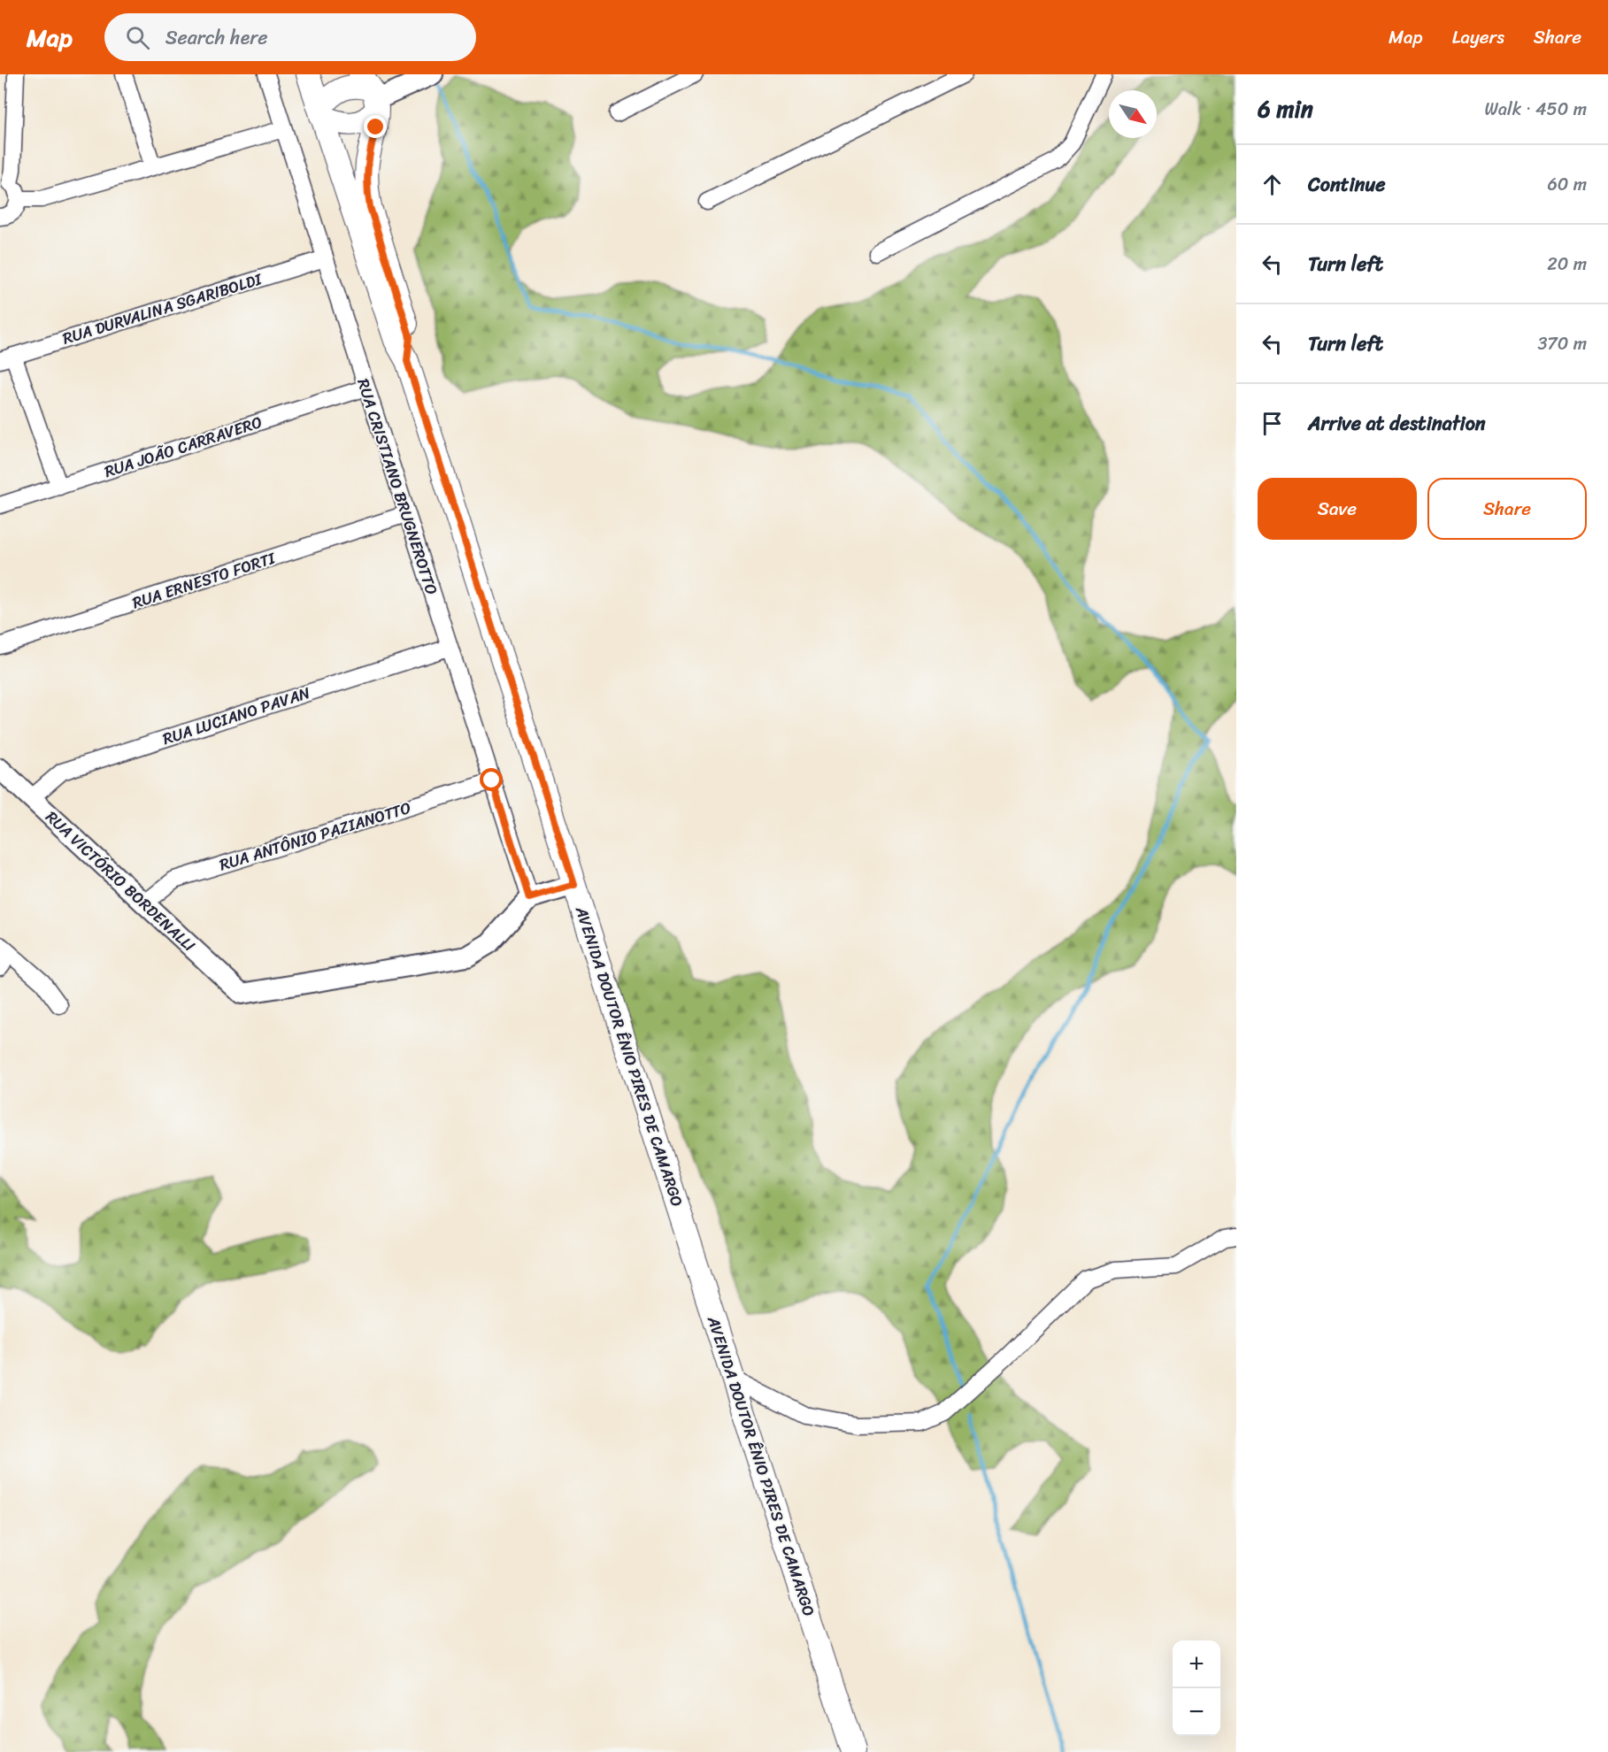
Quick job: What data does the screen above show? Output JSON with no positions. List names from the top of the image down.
{
  "streets": {
    "main road": ["AVENIDA DOUTOR ÊNIO PIRES DE CAMARGO"],
    "street": [
      "RUA DURVALINA SGARIBOLDI",
      "RUA JOÃO CARRAVERO",
      "RUA CRISTIANO BRUGNEROTTO",
      "RUA ERNESTO FORTI",
      "RUA LUCIANO PAVAN",
      "RUA ANTÔNIO PAZIANOTTO",
      "RUA VICTÓRIO BORDENALLI"
    ]
  },
  "crossings": [
    ["RUA DURVALINA SGARIBOLDI", "RUA CRISTIANO BRUGNEROTTO"],
    ["RUA JOÃO CARRAVERO", "RUA CRISTIANO BRUGNEROTTO"],
    ["RUA CRISTIANO BRUGNEROTTO", "RUA ERNESTO FORTI"],
    ["RUA CRISTIANO BRUGNEROTTO", "RUA LUCIANO PAVAN"],
    ["RUA CRISTIANO BRUGNEROTTO", "RUA ANTÔNIO PAZIANOTTO"],
    ["RUA CRISTIANO BRUGNEROTTO", "RUA VICTÓRIO BORDENALLI"],
    ["RUA LUCIANO PAVAN", "RUA VICTÓRIO BORDENALLI"],
    ["RUA ANTÔNIO PAZIANOTTO", "RUA VICTÓRIO BORDENALLI"]
  ],
  "north": "bottom right",
  "page": {
    "header": "Map",
    "search": "Search here",
    "nav": ["Map", "Layers", "Share"],
    "heading": ["6 min", "Walk · 450 m"],
    "list": [
      ["Continue", "60 m"],
      ["Turn left", "20 m"],
      ["Turn left", "370 m"],
      "Arrive at destination"
    ],
    "buttons": ["Save", "Share"],
    "map_buttons": ["+", "−"]
  }
}
